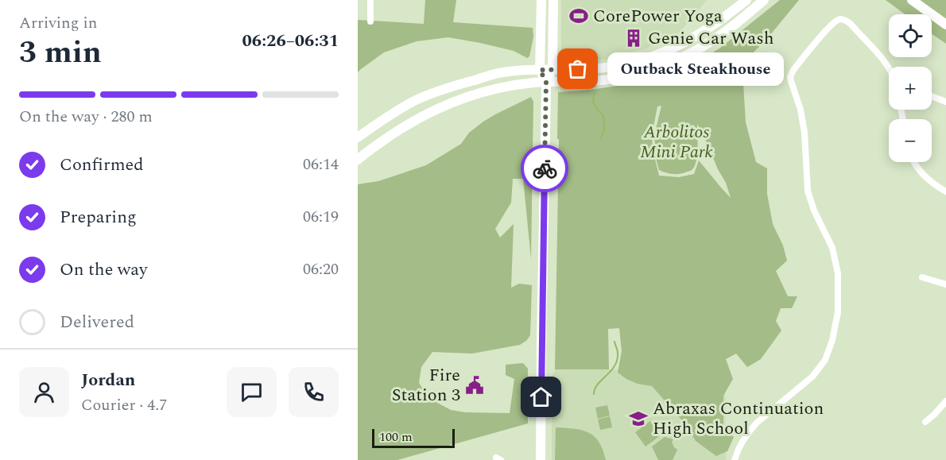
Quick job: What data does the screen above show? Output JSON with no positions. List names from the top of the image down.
{
  "parks": ["Arbolitos Mini Park"],
  "places": {
    "sports": ["CorePower Yoga"],
    "building": ["Genie Car Wash"],
    "other": ["Outback Steakhouse"],
    "public building": ["Fire Station 3"],
    "school or university": ["Abraxas Continuation High School"]
  },
  "scale_bar": "100 m",
  "page": {
    "heading": ["3 min", "Arriving in", "06:26–06:31"],
    "panel": ["Jordan", "Courier · 4.7"],
    "map_buttons": ["+", "−"],
    "bubble": "Outback Steakhouse",
    "bar": "On the way · 280 m",
    "list": [
      ["Confirmed", "06:14"],
      ["Preparing", "06:19"],
      ["On the way", "06:20"],
      "Delivered"
    ],
    "scale": "100 m"
  }
}
